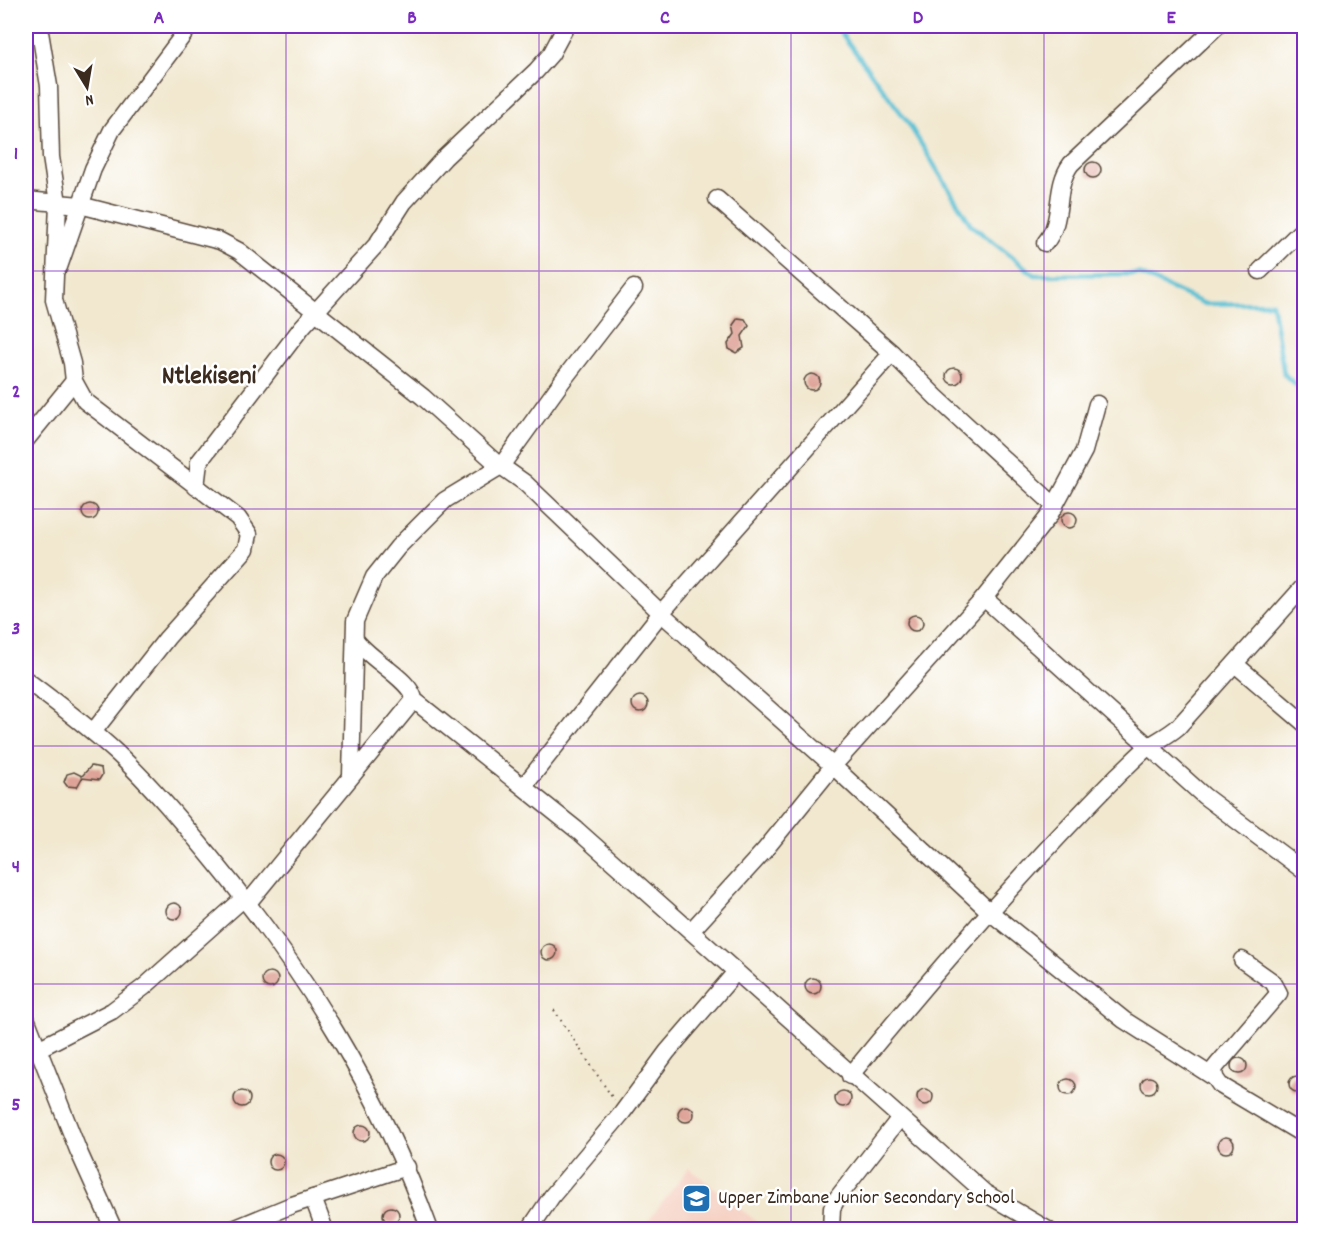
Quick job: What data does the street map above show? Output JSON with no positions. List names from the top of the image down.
{
  "districts": ["Ntlekiseni"],
  "places": {
    "school or university": ["Upper Zimbane Junior Secondary School"]
  },
  "north": "bottom",
  "grid": {
    "columns": [
      "A",
      "B",
      "C",
      "D",
      "E"
    ],
    "rows": [
      "1",
      "2",
      "3",
      "4",
      "5"
    ]
  }
}
